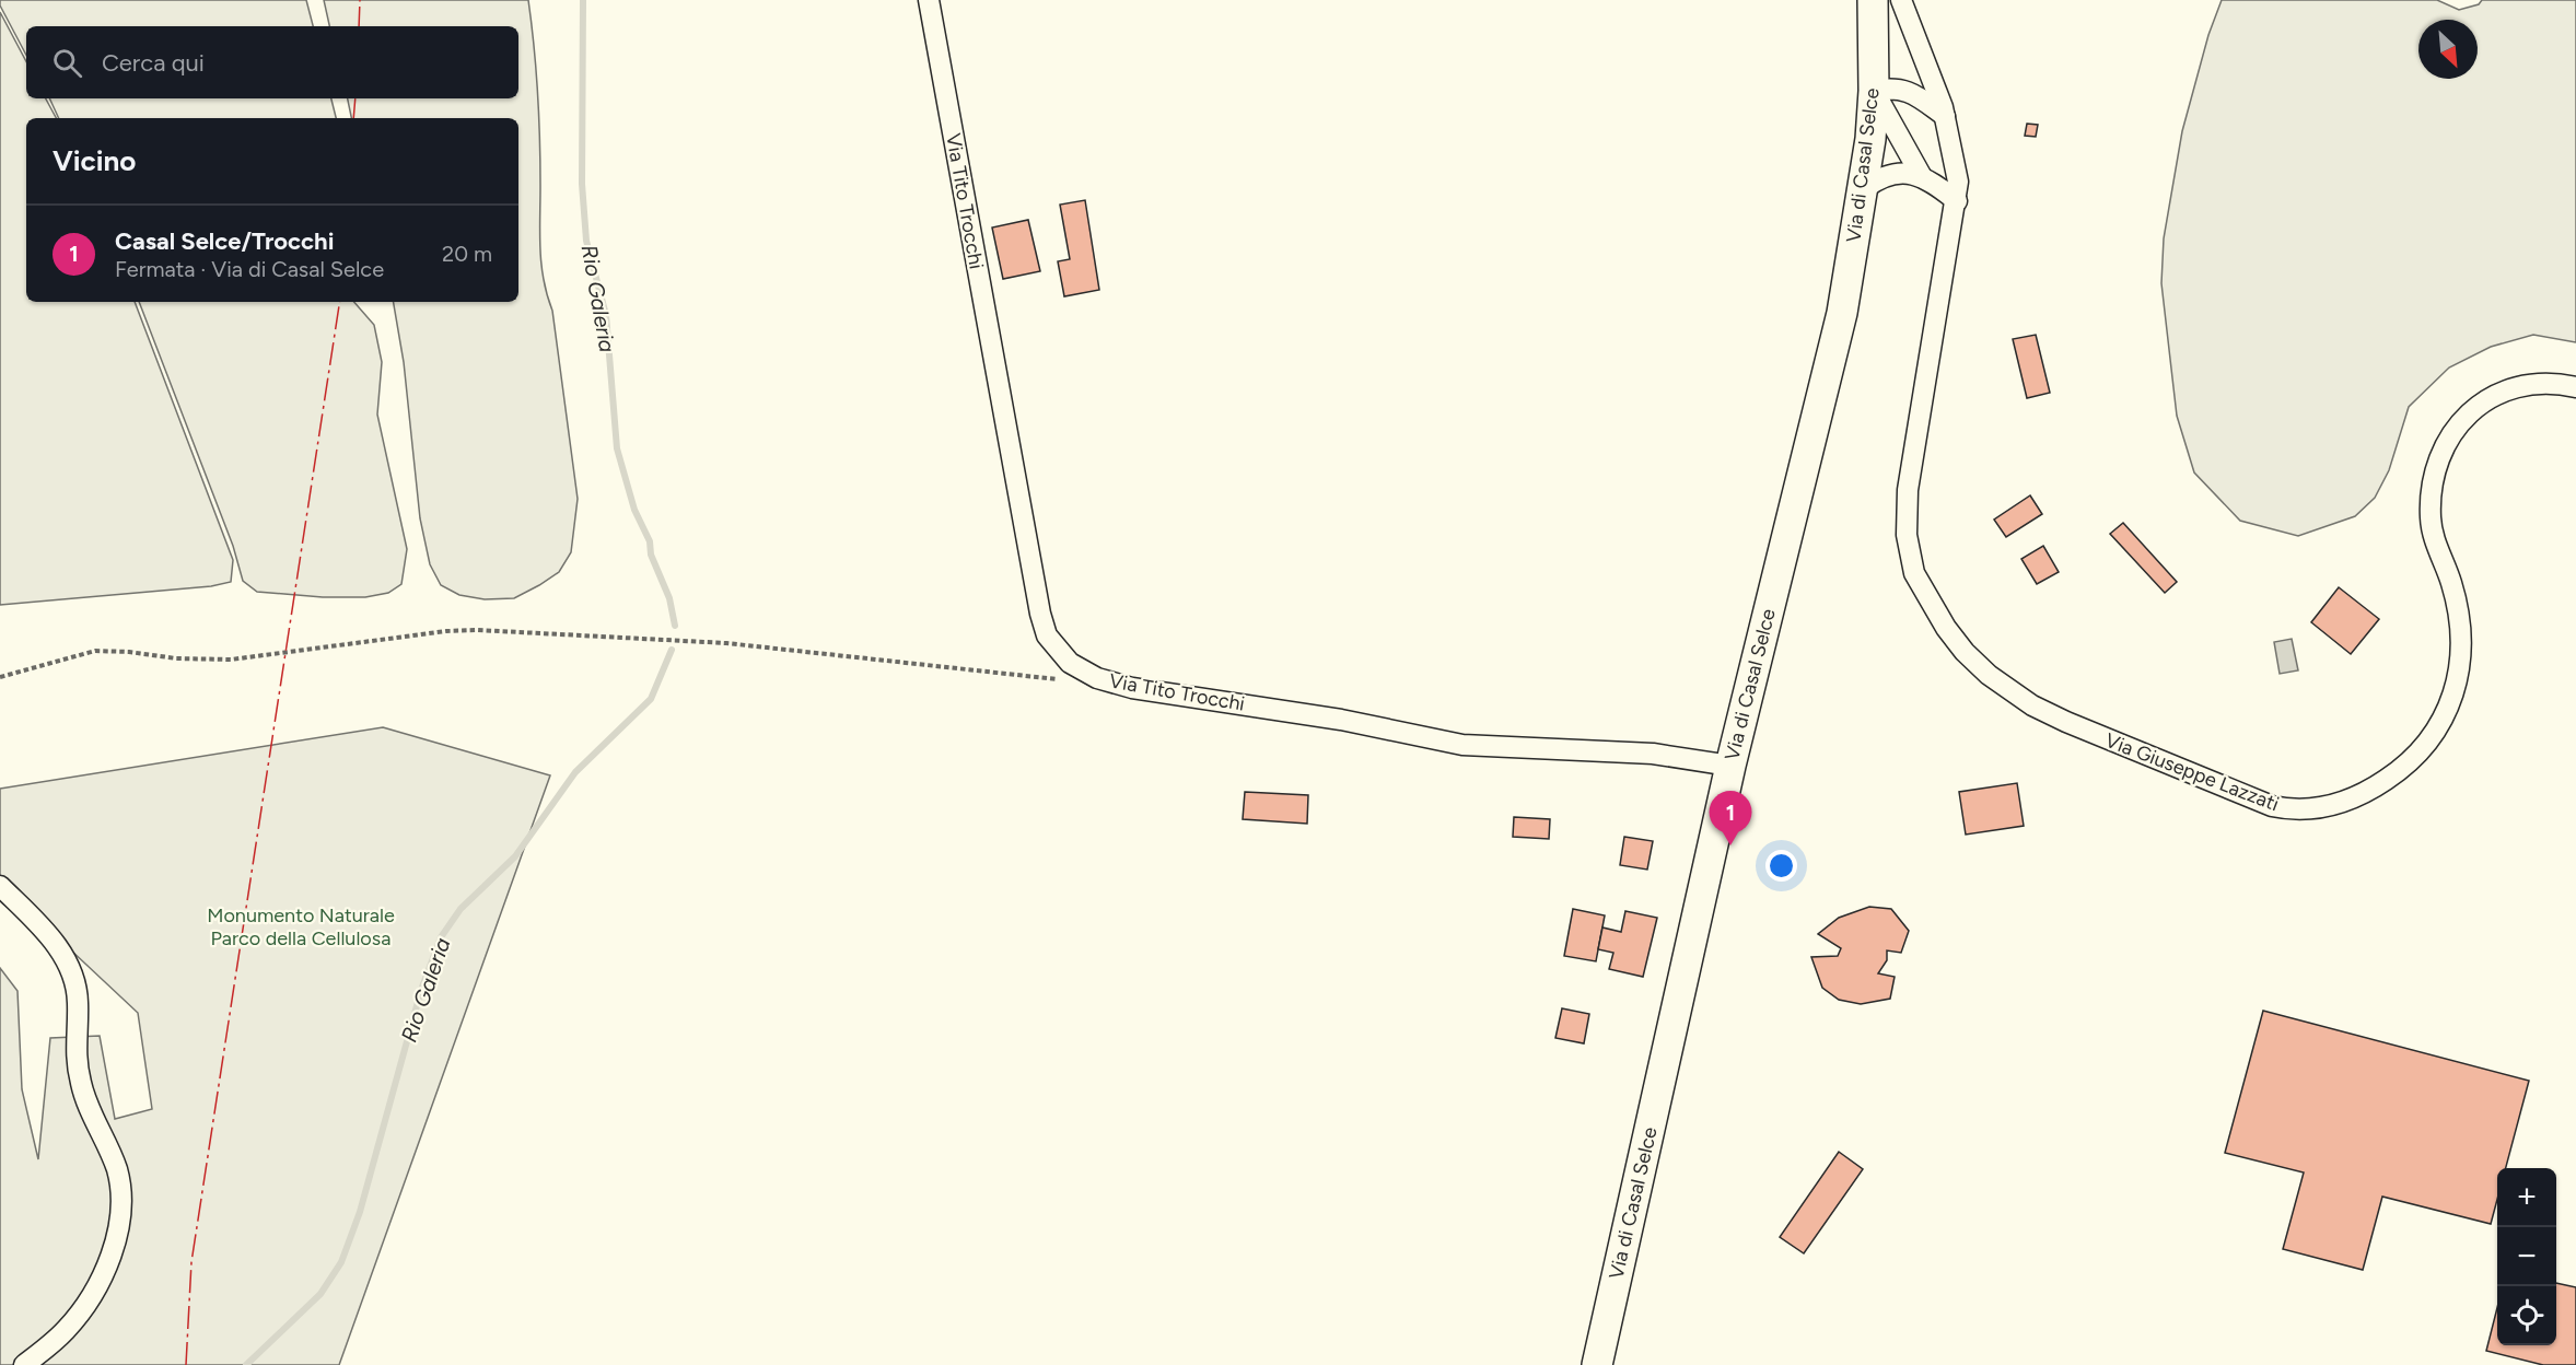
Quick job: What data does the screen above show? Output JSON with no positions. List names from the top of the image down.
{
  "streets": {
    "main road": ["Via di Casal Selce"],
    "street": ["Via Tito Trocchi", "Via Giuseppe Lazzati"]
  },
  "crossings": [
    ["Via di Casal Selce", "Via Tito Trocchi"]
  ],
  "water": ["Rio Galeria"],
  "parks": ["Monumento Naturale Parco della Cellulosa"],
  "north": "bottom right",
  "page": {
    "search": "Cerca qui",
    "heading": "Vicino",
    "list": [
      {
        "mark": "1",
        "name": "Casal Selce/Trocchi",
        "note": "Fermata · Via di Casal Selce",
        "value": "20 m"
      }
    ],
    "pins": "1",
    "map_buttons": ["+", "−"]
  }
}
